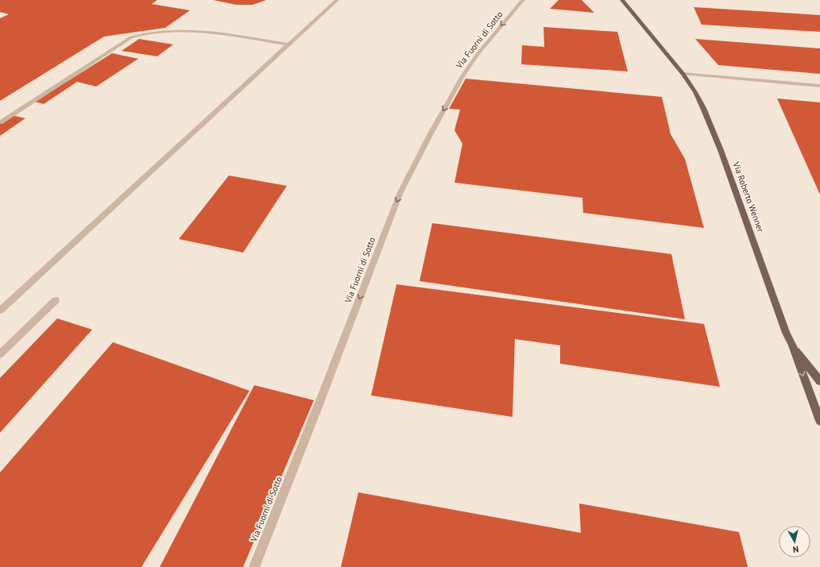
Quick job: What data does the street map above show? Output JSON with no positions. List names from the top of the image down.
{
  "streets": {
    "main road": ["Via Roberto Wenner"],
    "street": ["Via Fuorni di Sotto"]
  },
  "one_way": ["Via Fuorni di Sotto"],
  "north": "bottom"
}
